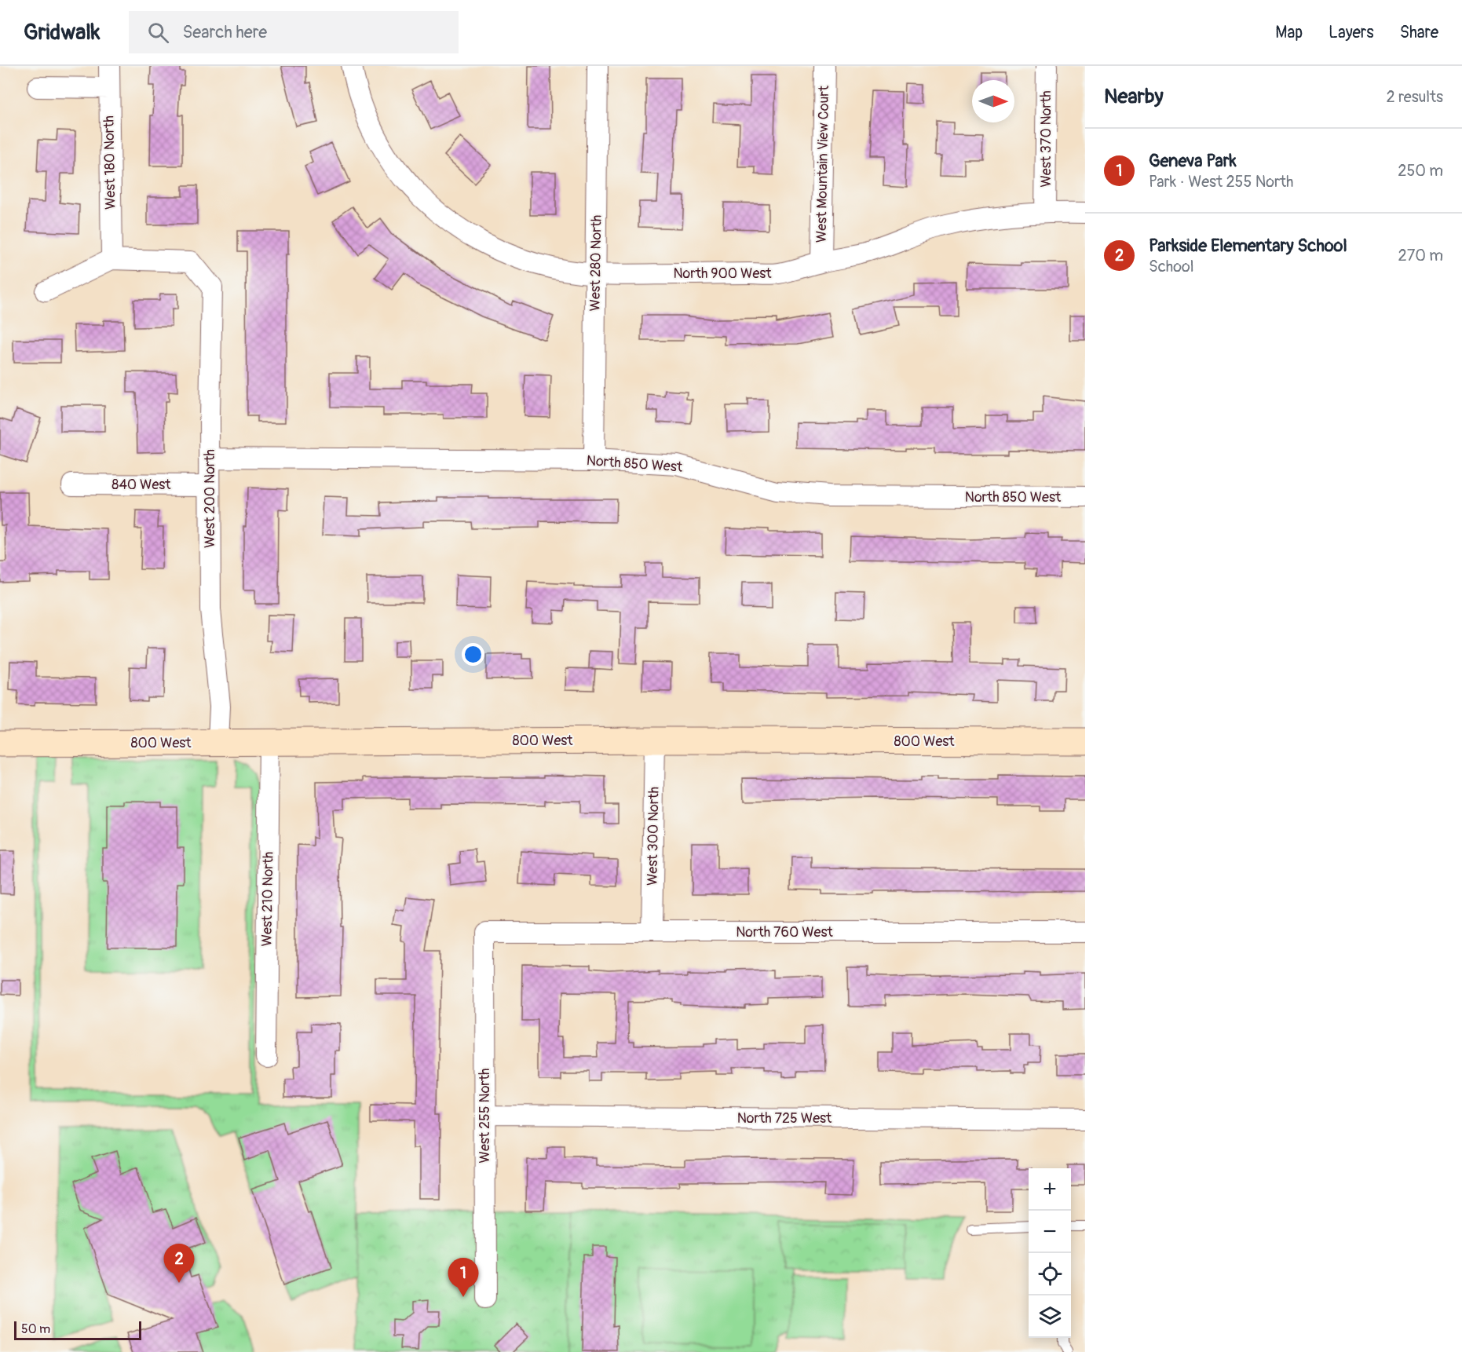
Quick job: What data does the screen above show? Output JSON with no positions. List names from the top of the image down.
{
  "streets": {
    "street": [
      "West 370 North",
      "West 180 North",
      "West Mountain View Court",
      "West 280 North",
      "North 900 West",
      "North 850 West",
      "840 West",
      "West 200 North",
      "800 West",
      "West 300 North",
      "West 210 North",
      "North 760 West",
      "West 255 North",
      "North 725 West"
    ]
  },
  "crossings": [
    ["West 370 North", "North 900 West"],
    ["West 180 North", "West 200 North"],
    ["West Mountain View Court", "North 900 West"],
    ["West 280 North", "North 900 West"],
    ["West 280 North", "North 850 West"],
    ["North 850 West", "West 200 North"],
    ["840 West", "West 200 North"],
    ["West 200 North", "800 West"],
    ["800 West", "West 300 North"],
    ["800 West", "West 210 North"],
    ["West 300 North", "North 760 West"],
    ["North 760 West", "West 255 North"],
    ["West 255 North", "North 725 West"]
  ],
  "scale_bar": "50 m",
  "north": "right",
  "page": {
    "header": "Gridwalk",
    "search": "Search here",
    "nav": ["Map", "Layers", "Share"],
    "heading": ["Nearby", "2 results"],
    "list": [
      {
        "mark": "1",
        "name": "Geneva Park",
        "note": "Park · West 255 North",
        "value": "250 m"
      },
      {
        "mark": "2",
        "name": "Parkside Elementary School",
        "note": "School",
        "value": "270 m"
      }
    ],
    "map_buttons": ["+", "−"],
    "pins": ["2", "1"],
    "scale": "50 m"
  }
}
